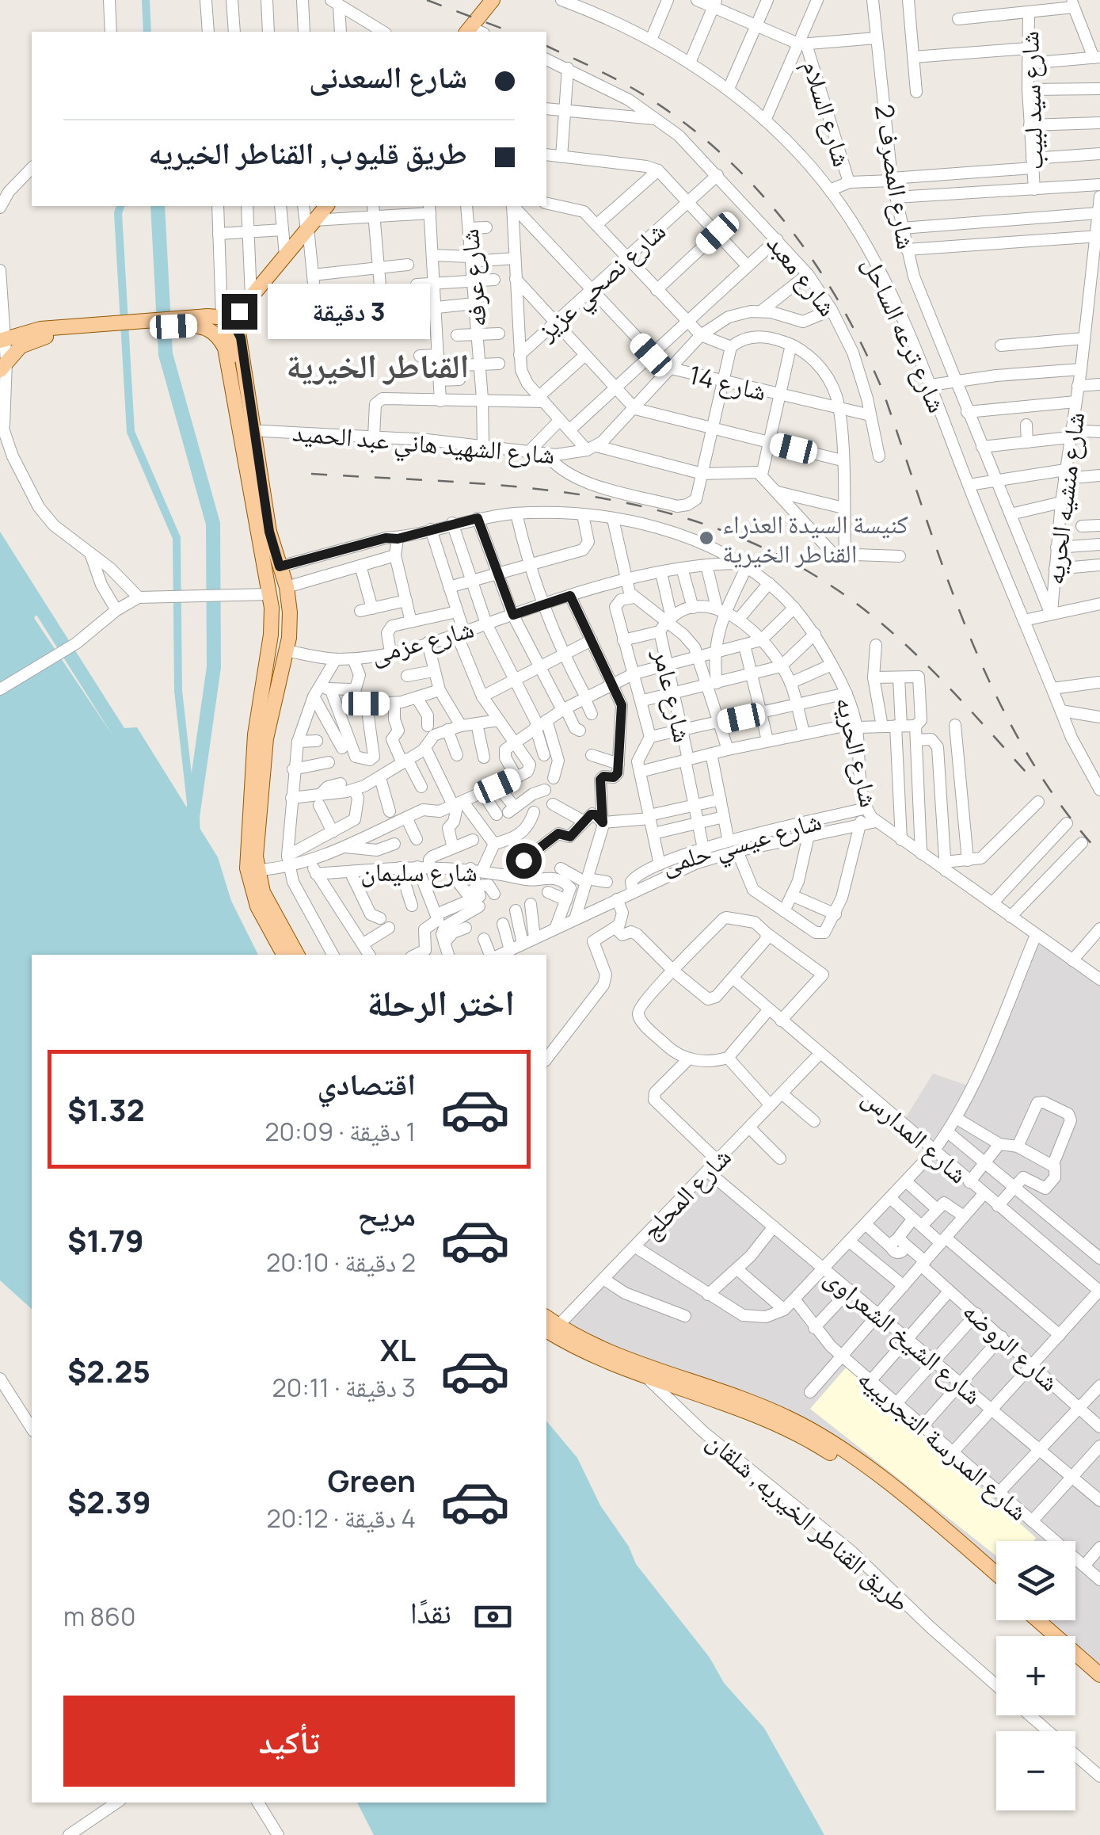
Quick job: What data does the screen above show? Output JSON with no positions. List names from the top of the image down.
{
  "streets": {
    "street": [
      "شارع سيد لبيب",
      "شارع السلام",
      "شارع المصرف 2",
      "شارع معبد",
      "شارع عرفه",
      "شارع نصحي عزيز",
      "شارع ترعه الساحل",
      "شارع 14",
      "شارع الشهيد هاني عبد الحميد",
      "شارع منشيه الحريه",
      "شارع عزمى",
      "شارع عامر",
      "شارع الحريه",
      "شارع عيسي حلمى",
      "شارع سليمان",
      "شارع المدارس",
      "شارع المحلج",
      "شارع الشيخ الشعراوى",
      "شارع الروضه",
      "شارع المدرسة التجريبيه",
      "طريق القناطر الخيريه, شلقان"
    ]
  },
  "crossings": [
    ["شارع المصرف 2", "شارع منشيه الحريه"],
    ["شارع معبد", "شارع نصحي عزيز"],
    ["شارع معبد", "شارع 14"],
    ["شارع عرفه", "شارع الشهيد هاني عبد الحميد"],
    ["شارع نصحي عزيز", "شارع 14"],
    ["شارع عزمى", "شارع عامر"],
    ["شارع عزمى", "شارع الحريه"],
    ["شارع عامر", "شارع عيسي حلمى"],
    ["شارع الحريه", "شارع عيسي حلمى"],
    ["شارع المدارس", "شارع المحلج"],
    ["شارع المحلج", "شارع الشيخ الشعراوى"]
  ],
  "districts": ["القناطر الخيرية"],
  "places": ["كنيسة السيدة العذراء القناطر الخيرية"],
  "page": {
    "banner": ["شارع السعدنى", "طريق قليوب, القناطر الخيريه"],
    "bubble": "3 دقيقة",
    "heading": "اختر الرحلة",
    "list": [
      {
        "name": "اقتصادي",
        "note": "1 دقيقة · 20:09",
        "value": "$1.32"
      },
      {
        "name": "مريح",
        "note": "2 دقيقة · 20:10",
        "value": "$1.79"
      },
      {
        "name": "XL",
        "note": "3 دقيقة · 20:11",
        "value": "$2.25"
      },
      {
        "name": "Green",
        "note": "4 دقيقة · 20:12",
        "value": "$2.39"
      }
    ],
    "map_buttons": ["+", "−"],
    "pay": ["نقدًا", "860 m"],
    "buttons": "تأكيد"
  }
}
